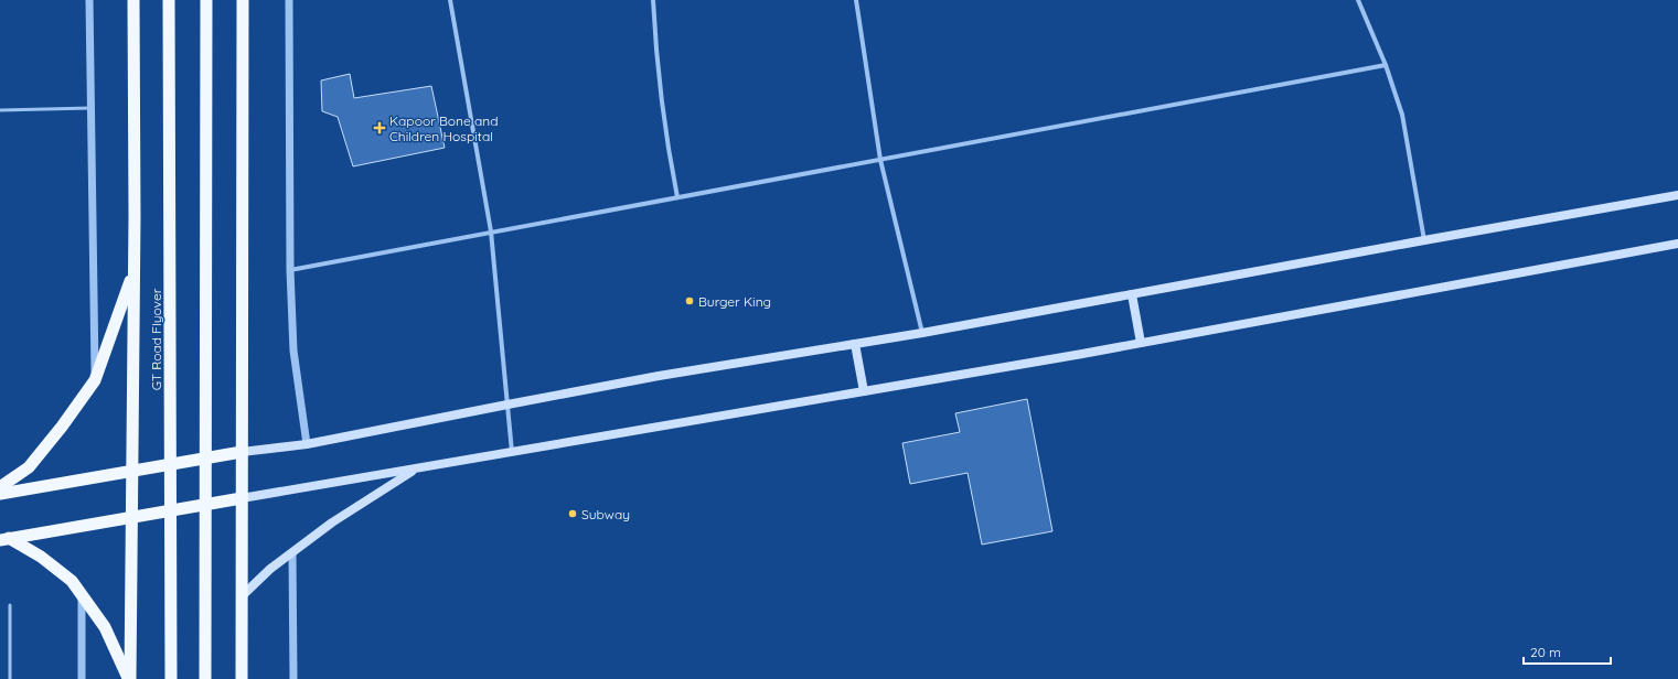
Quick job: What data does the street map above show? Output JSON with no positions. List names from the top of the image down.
{
  "streets": {
    "highway": ["GT Road Flyover"]
  },
  "places": {
    "health": ["Kapoor Bone and Children Hospital"],
    "other": ["Burger King", "Subway"]
  },
  "scale_bar": "20 m"
}
